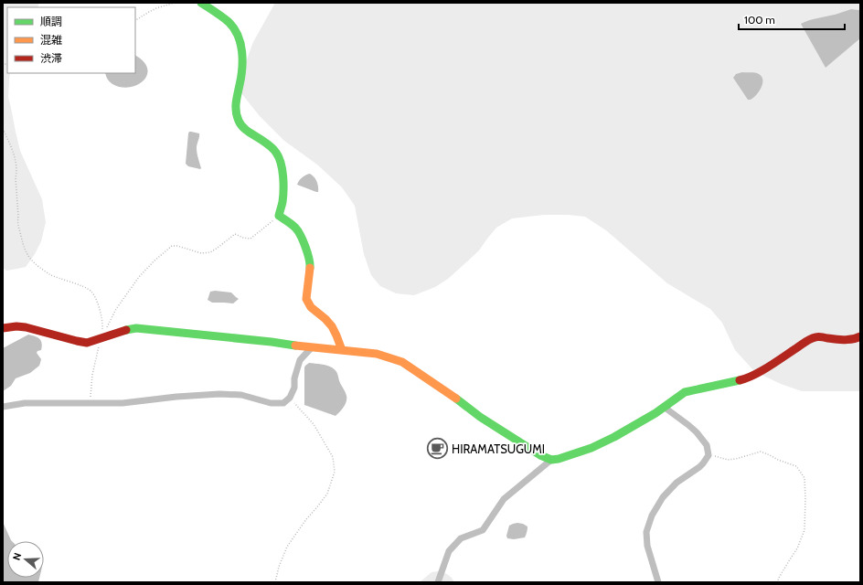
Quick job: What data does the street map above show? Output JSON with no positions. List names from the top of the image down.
{
  "places": {
    "cafe": ["HIRAMATSUGUMI"]
  },
  "legend": ["順調", "混雑", "渋滞"],
  "scale_bar": "100 m",
  "north": "left"
}
